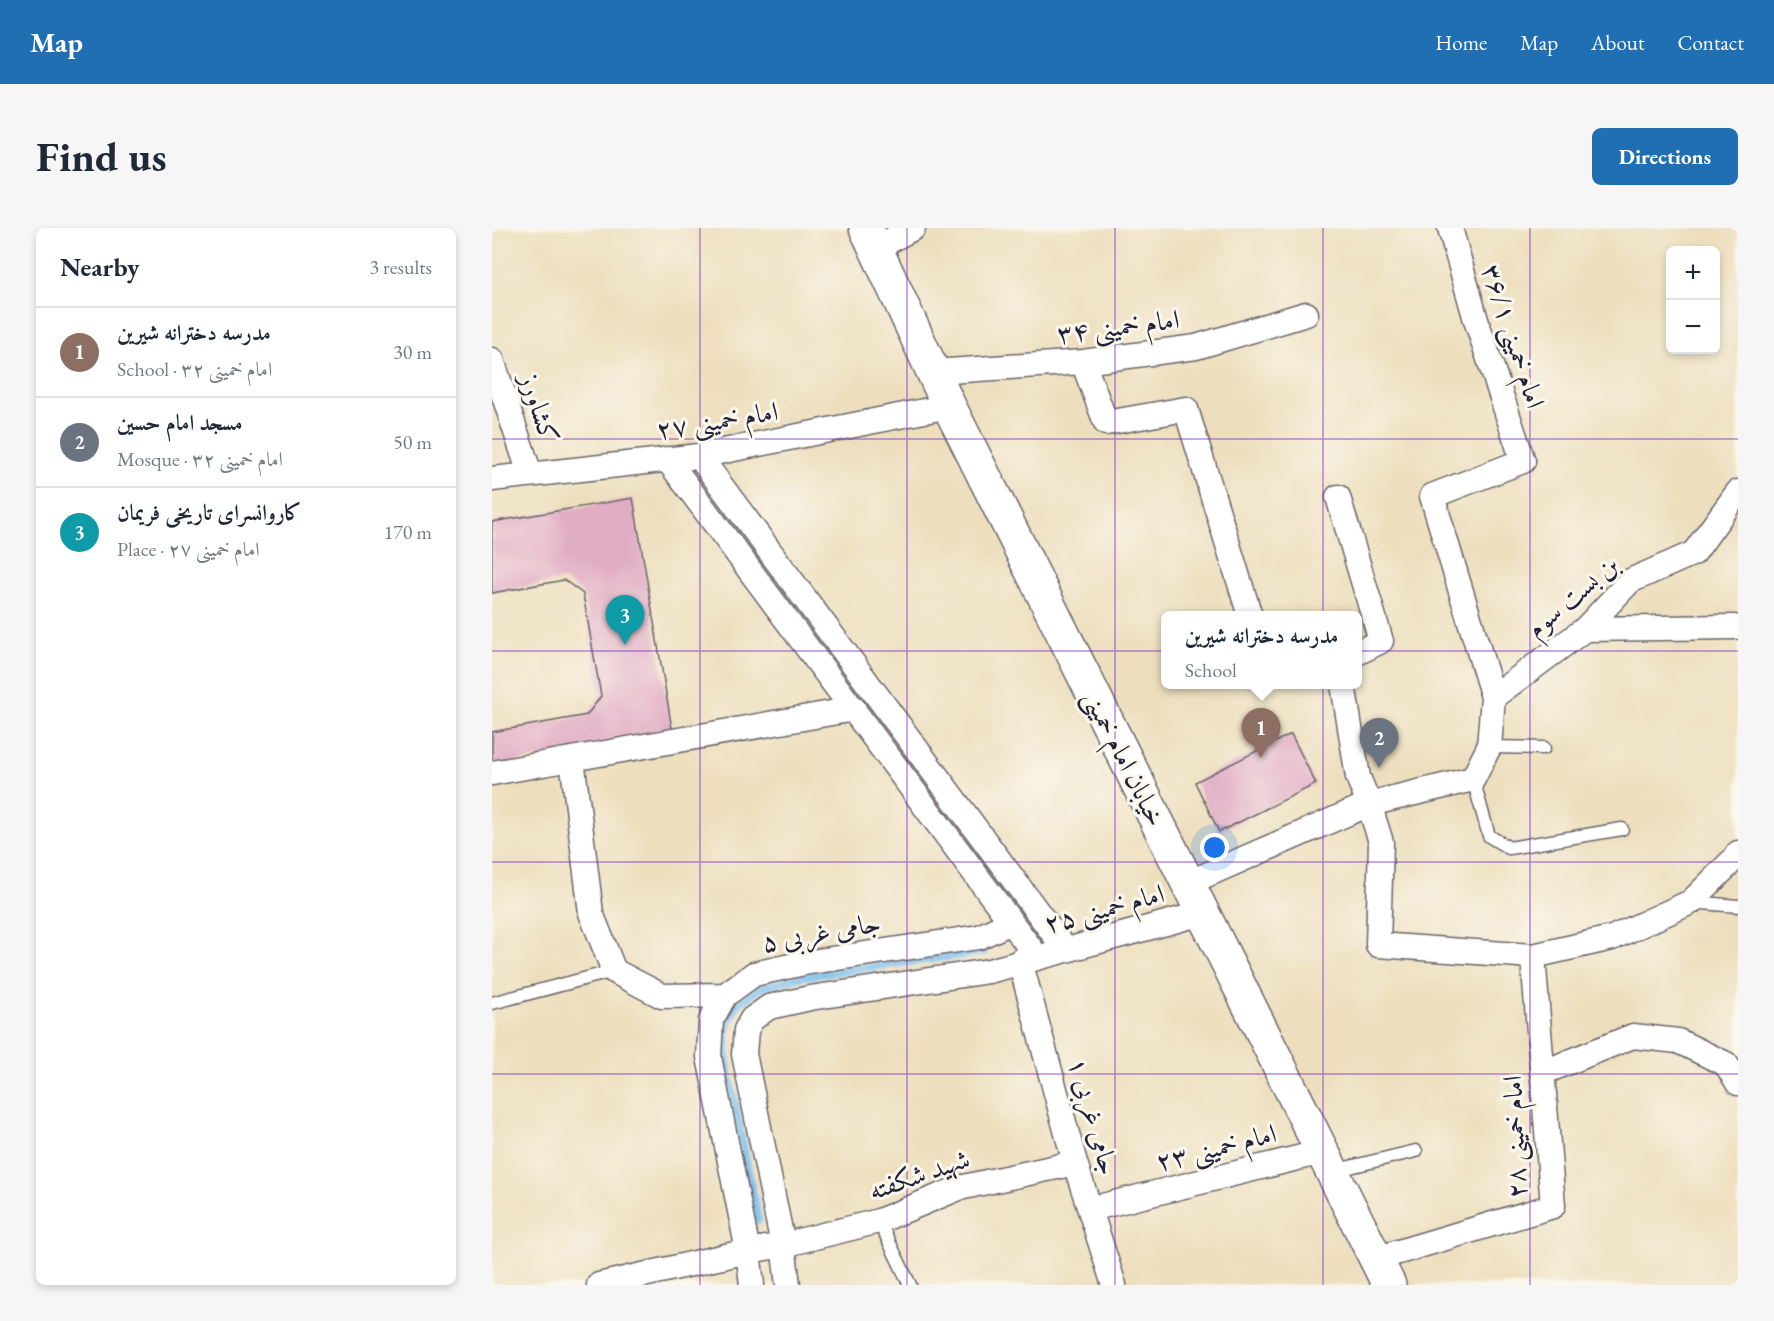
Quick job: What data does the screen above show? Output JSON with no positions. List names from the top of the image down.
{
  "streets": {
    "street": [
      "امام خمینی ۳۴",
      "امام خمینی ۳۶/۱",
      "کشاورز",
      "امام خمینی ۲۷",
      "بن بست سوم",
      "خیابان امام خمینی",
      "امام خمینی ۲۵",
      "جامی غربی ۵",
      "جامی غربی ۱",
      "امام خمینی ۲۸",
      "امام خمینی ۲۳",
      "شهید شکفته"
    ]
  },
  "crossings": [
    ["امام خمینی ۳۴", "خیابان امام خمینی"],
    ["امام خمینی ۳۶/۱", "بن بست سوم"],
    ["کشاورز", "امام خمینی ۲۷"],
    ["امام خمینی ۲۷", "خیابان امام خمینی"],
    ["خیابان امام خمینی", "امام خمینی ۲۵"],
    ["خیابان امام خمینی", "امام خمینی ۲۸"],
    ["خیابان امام خمینی", "امام خمینی ۲۳"],
    ["امام خمینی ۲۵", "جامی غربی ۱"],
    ["جامی غربی ۵", "شهید شکفته"],
    ["جامی غربی ۱", "امام خمینی ۲۳"],
    ["جامی غربی ۱", "شهید شکفته"]
  ],
  "page": {
    "header": "Map",
    "nav": [
      "Home",
      "Map",
      "About",
      "Contact"
    ],
    "buttons": "Directions",
    "title": "Find us",
    "heading": ["Nearby", "3 results"],
    "map_buttons": ["+", "−"],
    "list": [
      {
        "mark": "1",
        "name": "مدرسه دخترانه شیرین",
        "note": "School · امام خمینی ۳۲",
        "value": "30 m"
      },
      {
        "mark": "2",
        "name": "مسجد امام حسین",
        "note": "Mosque · امام خمینی ۳۲",
        "value": "50 m"
      },
      {
        "mark": "3",
        "name": "کاروانسرای تاریخی فریمان",
        "note": "Place · امام خمینی ۲۷",
        "value": "170 m"
      }
    ],
    "pins": ["3", "1", "2"],
    "popup": ["مدرسه دخترانه شیرین", "School"]
  }
}
